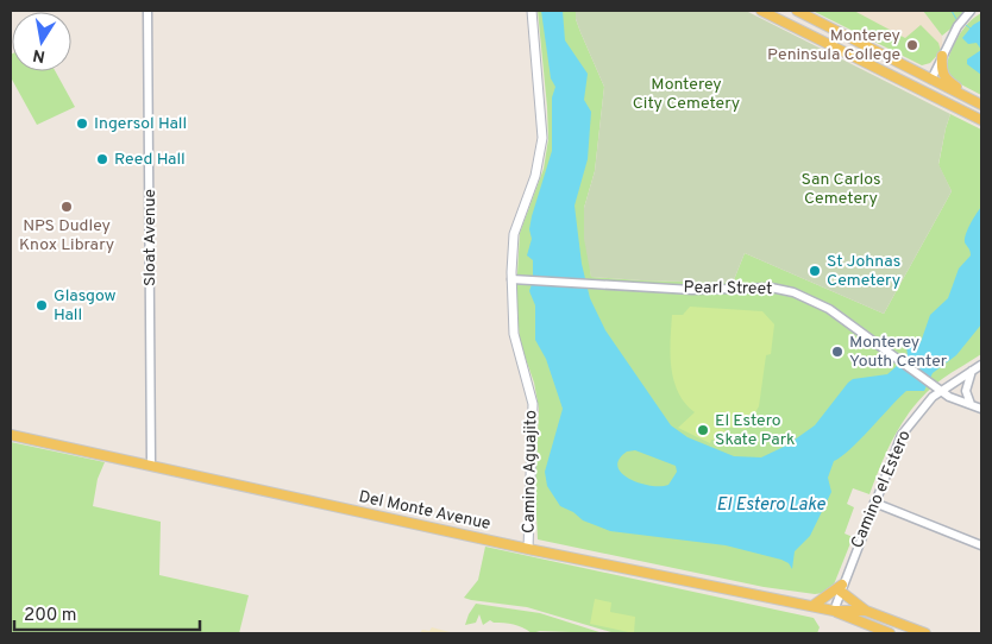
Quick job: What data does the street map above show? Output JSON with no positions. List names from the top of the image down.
{
  "streets": {
    "main road": ["Camino Aguajito", "Del Monte Avenue"],
    "street": ["Sloat Avenue", "Pearl Street", "Camino el Estero"]
  },
  "crossings": [
    ["Sloat Avenue", "Del Monte Avenue"],
    ["Pearl Street", "Camino Aguajito"],
    ["Pearl Street", "Camino el Estero"],
    ["Camino Aguajito", "Del Monte Avenue"],
    ["Camino el Estero", "Del Monte Avenue"]
  ],
  "water": ["El Estero Lake"],
  "parks": ["Monterey City Cemetery", "San Carlos Cemetery"],
  "places": [
    "Monterey Peninsula College",
    "Ingersol Hall",
    "Reed Hall",
    "NPS Dudley Knox Library",
    "St Johnas Cemetery",
    "Glasgow Hall",
    "Monterey Youth Center",
    "El Estero Skate Park"
  ],
  "scale_bar": "200 m",
  "north": "bottom"
}
